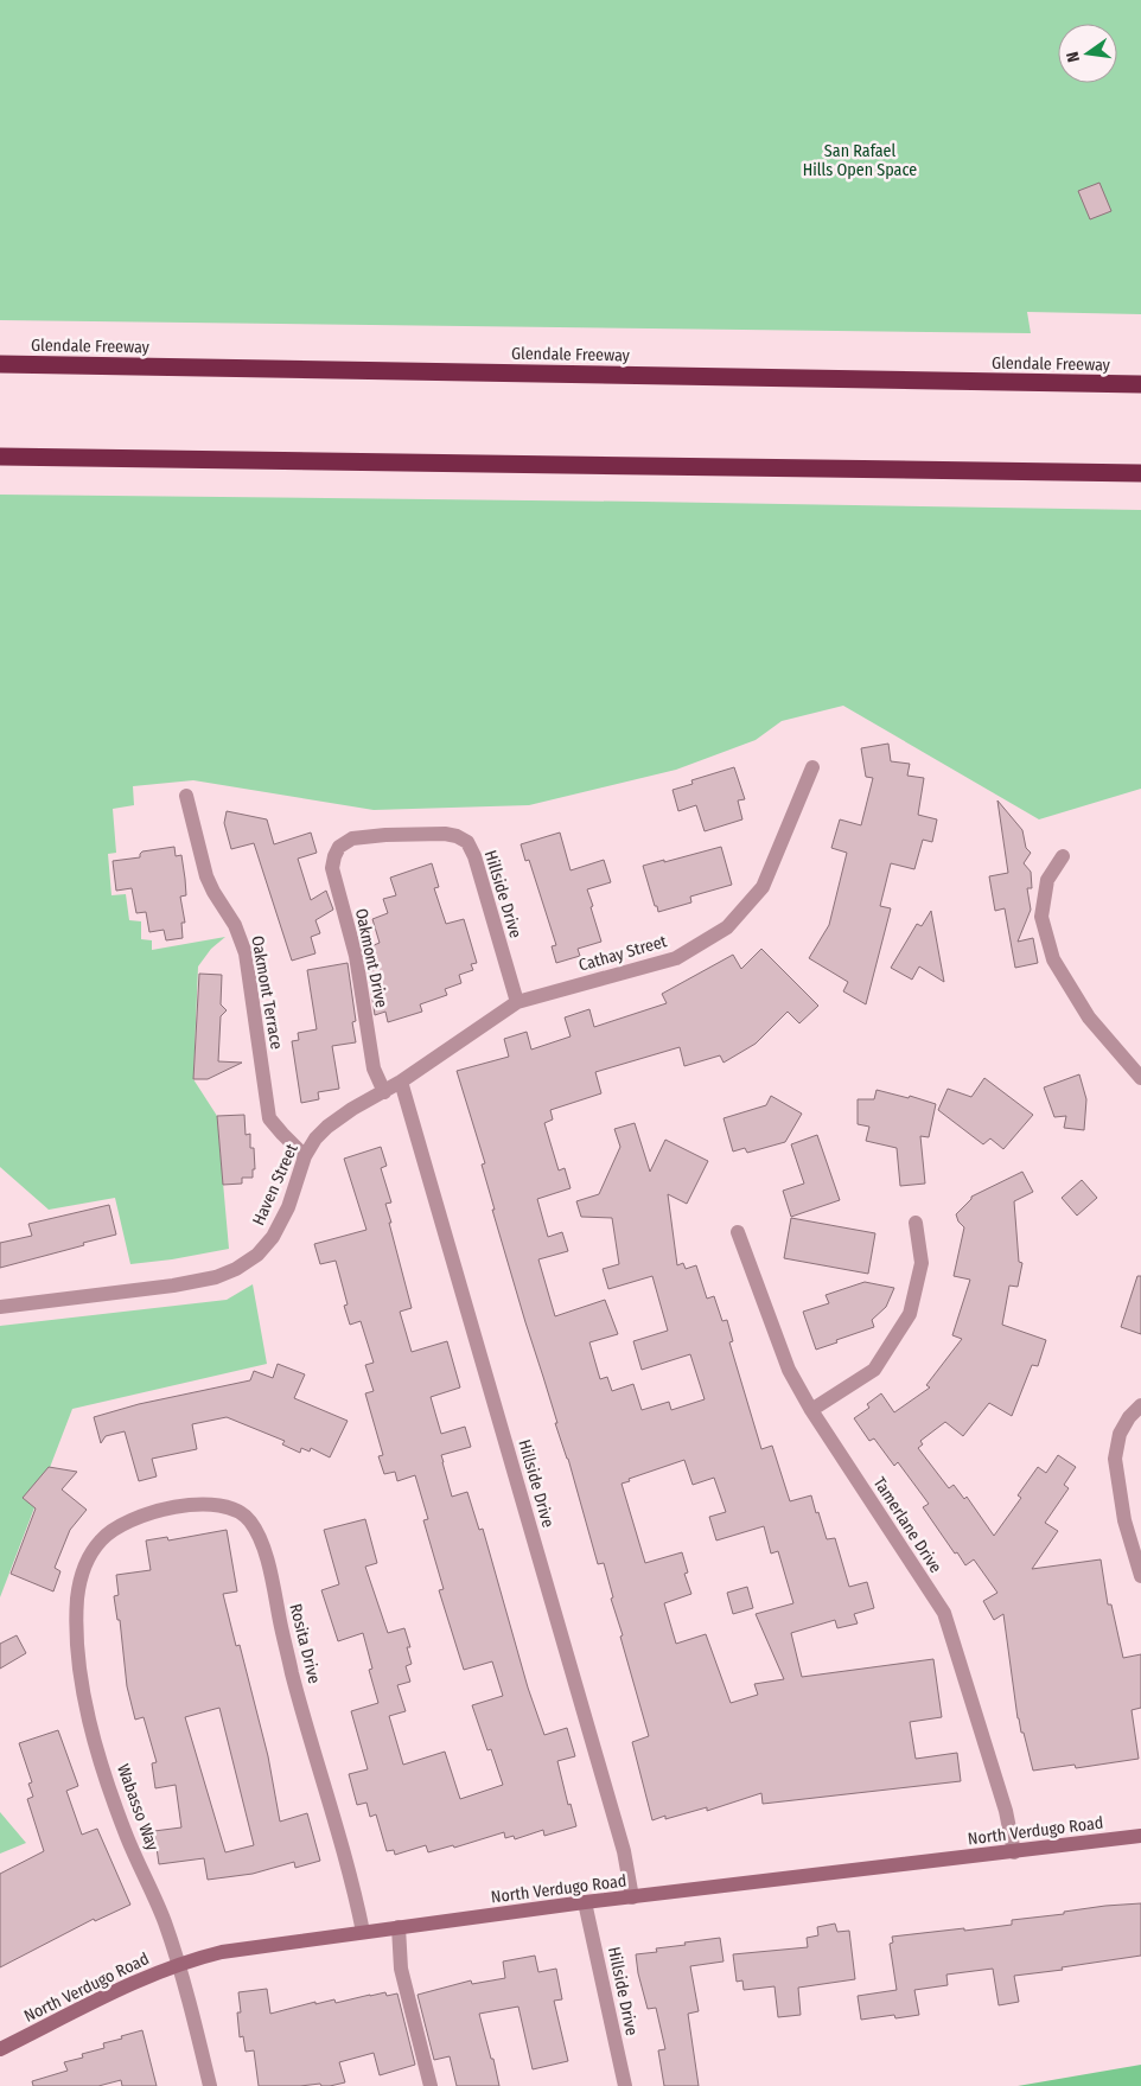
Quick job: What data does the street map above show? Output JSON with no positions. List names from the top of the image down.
{
  "streets": {
    "highway": ["Glendale Freeway"],
    "main road": ["North Verdugo Road"],
    "street": [
      "Hillside Drive",
      "Cathay Street",
      "Oakmont Drive",
      "Oakmont Terrace",
      "Haven Street",
      "Tamerlane Drive",
      "Rosita Drive",
      "Wabasso Way"
    ]
  },
  "crossings": [
    ["Hillside Drive", "Cathay Street"],
    ["Hillside Drive", "Oakmont Drive"],
    ["Hillside Drive", "Haven Street"],
    ["Hillside Drive", "North Verdugo Road"],
    ["Cathay Street", "Haven Street"],
    ["Oakmont Drive", "Haven Street"],
    ["Oakmont Terrace", "Haven Street"],
    ["Tamerlane Drive", "North Verdugo Road"],
    ["Rosita Drive", "Wabasso Way"],
    ["Rosita Drive", "North Verdugo Road"],
    ["Wabasso Way", "North Verdugo Road"]
  ],
  "parks": ["San Rafael Hills Open Space"],
  "north": "left"
}
